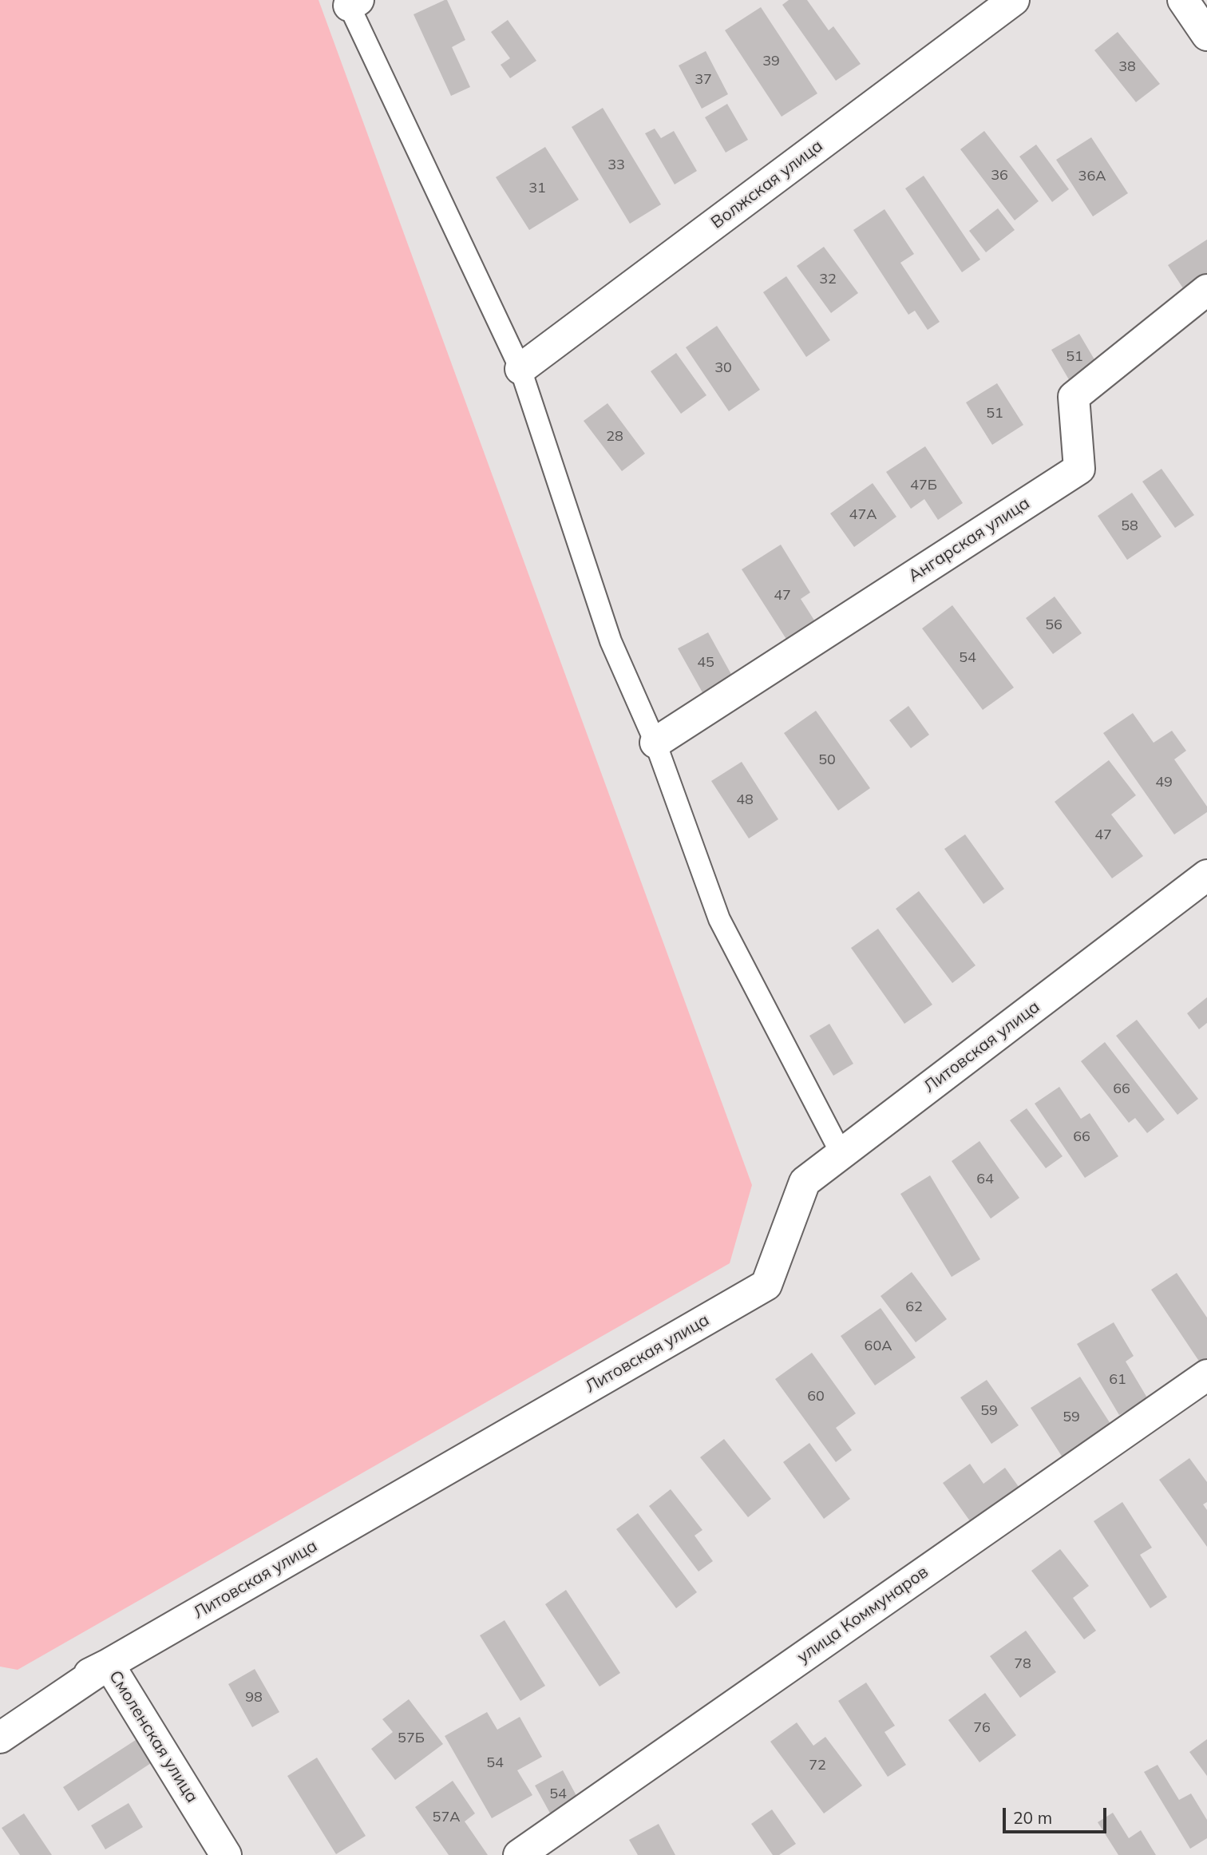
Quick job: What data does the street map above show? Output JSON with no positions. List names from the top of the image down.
{
  "streets": {
    "street": [
      "Волжская улица",
      "Ангарская улица",
      "Литовская улица",
      "улица Коммунаров",
      "Смоленская улица"
    ]
  },
  "crossings": [
    ["Литовская улица", "Смоленская улица"]
  ],
  "house_numbers": [
    "39",
    "38",
    "37",
    "33",
    "36",
    "36А",
    "31",
    "32",
    "51",
    "30",
    "51",
    "28",
    "47Б",
    "47А",
    "58",
    "47",
    "56",
    "54",
    "45",
    "50",
    "49",
    "48",
    "47",
    "66",
    "66",
    "64",
    "62",
    "60А",
    "61",
    "60",
    "59",
    "59",
    "78",
    "98",
    "76",
    "57Б",
    "54",
    "72",
    "54",
    "57А"
  ],
  "scale_bar": "20 m"
}
